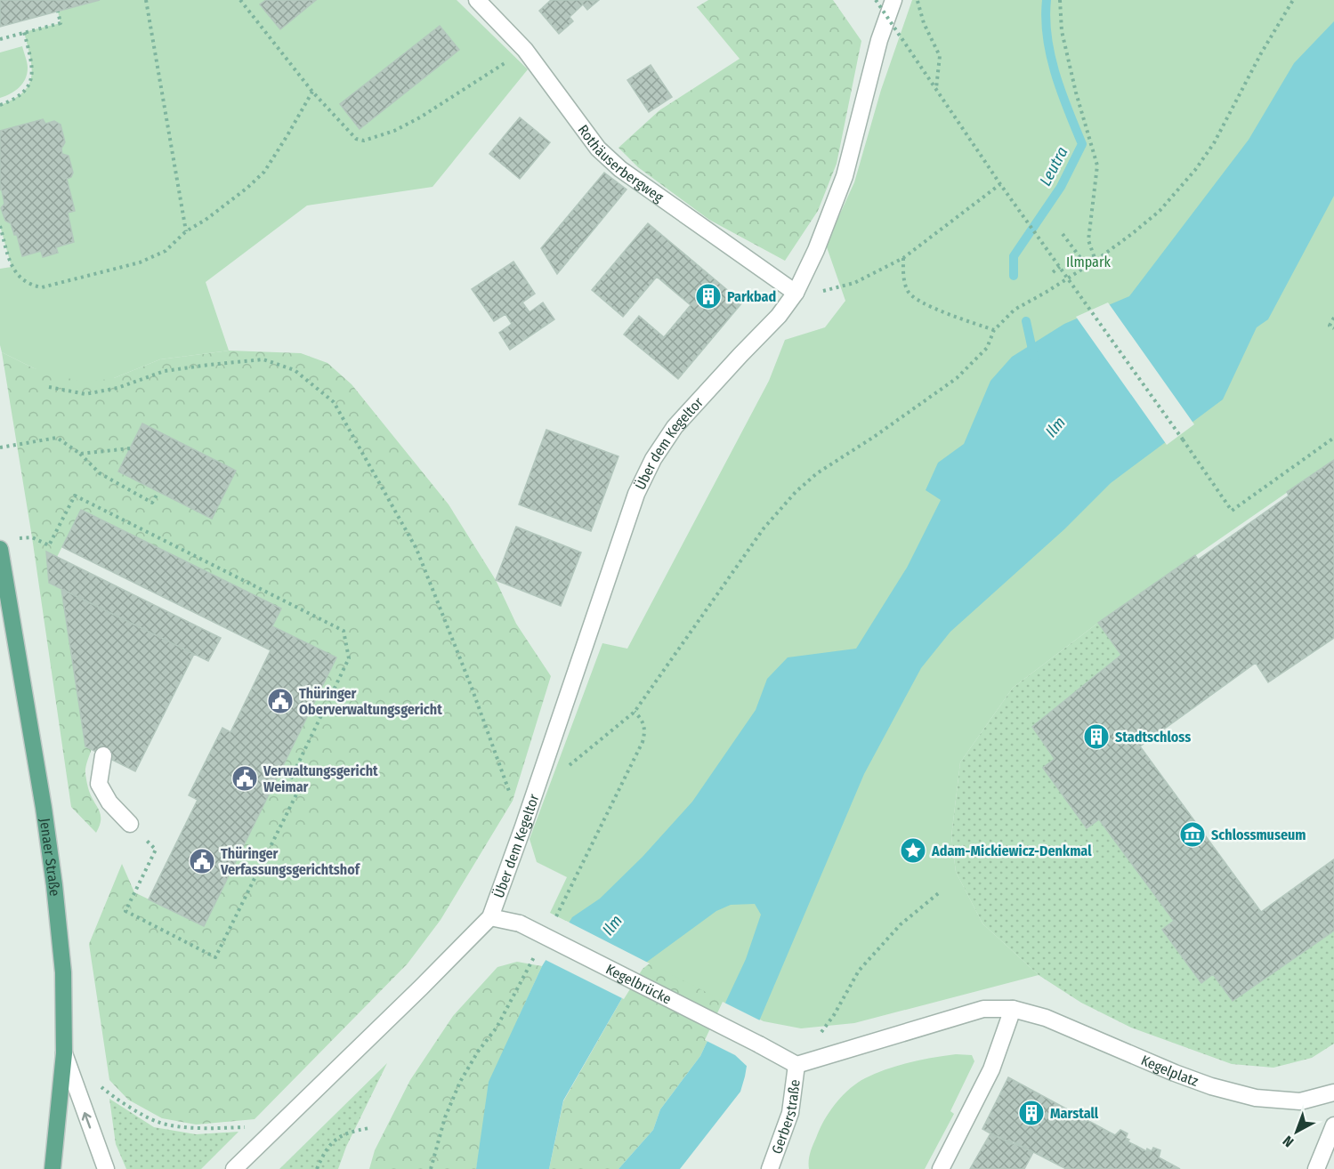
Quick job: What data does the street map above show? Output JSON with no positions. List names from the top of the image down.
{
  "streets": {
    "main road": ["Jenaer Straße"],
    "street": [
      "Rothäuserbergweg",
      "Über dem Kegeltor",
      "Kegelbrücke",
      "Kegelplatz",
      "Gerberstraße"
    ]
  },
  "crossings": [
    ["Rothäuserbergweg", "Über dem Kegeltor"],
    ["Über dem Kegeltor", "Kegelbrücke"],
    ["Kegelbrücke", "Kegelplatz"],
    ["Kegelbrücke", "Gerberstraße"],
    ["Kegelplatz", "Gerberstraße"]
  ],
  "water": ["Leutra", "Ilm"],
  "parks": ["Ilmpark"],
  "places": {
    "building": ["Parkbad", "Stadtschloss", "Marstall"],
    "public building": ["Thüringer Oberverwaltungsgericht", "Verwaltungsgericht Weimar", "Thüringer Verfassungsgerichtshof"],
    "museum": ["Schlossmuseum"],
    "place": ["Adam-Mickiewicz-Denkmal"]
  },
  "north": "bottom left"
}
